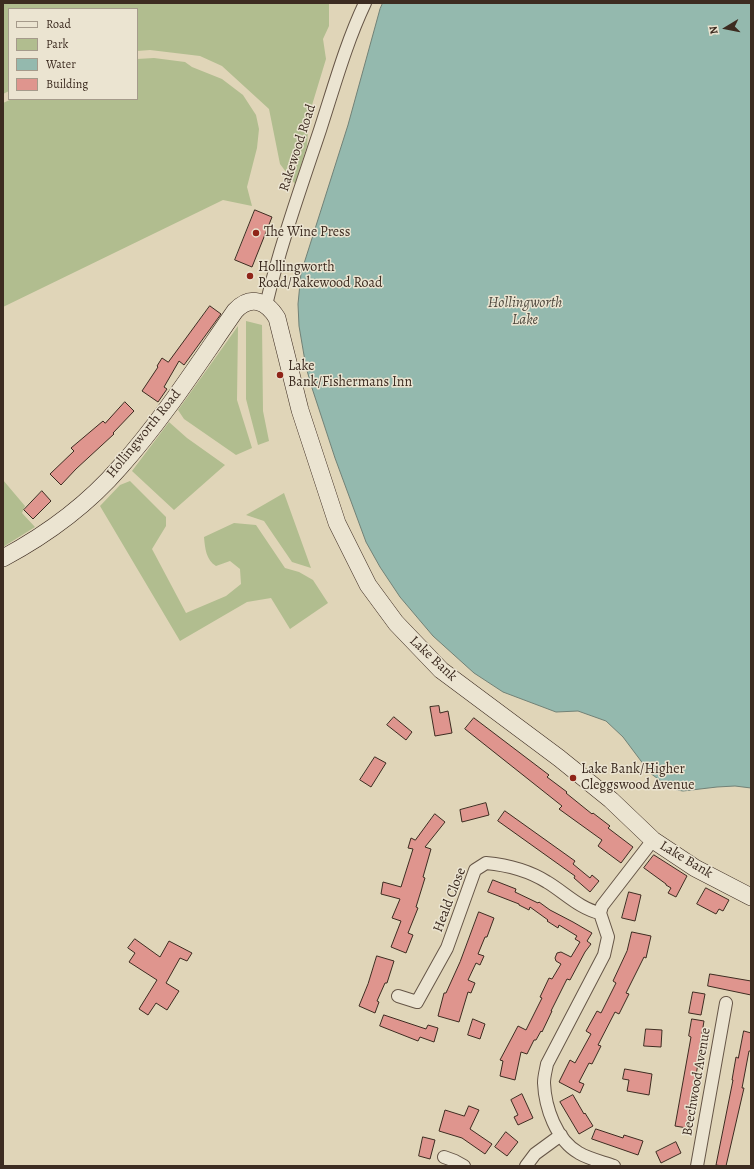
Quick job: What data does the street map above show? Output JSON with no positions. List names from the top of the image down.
{
  "streets": {
    "main road": ["Hollingworth Road", "Lake Bank"],
    "street": ["Rakewood Road", "Heald Close", "Beechwood Avenue"]
  },
  "crossings": [
    ["Rakewood Road", "Hollingworth Road"],
    ["Rakewood Road", "Lake Bank"],
    ["Hollingworth Road", "Lake Bank"]
  ],
  "water": ["Hollingworth Lake"],
  "places": [
    "The Wine Press",
    "Hollingworth Road/Rakewood Road",
    "Lake Bank/Fishermans Inn",
    "Lake Bank/Higher Cleggswood Avenue"
  ],
  "legend": [
    "Road",
    "Park",
    "Water",
    "Building"
  ],
  "north": "left"
}
